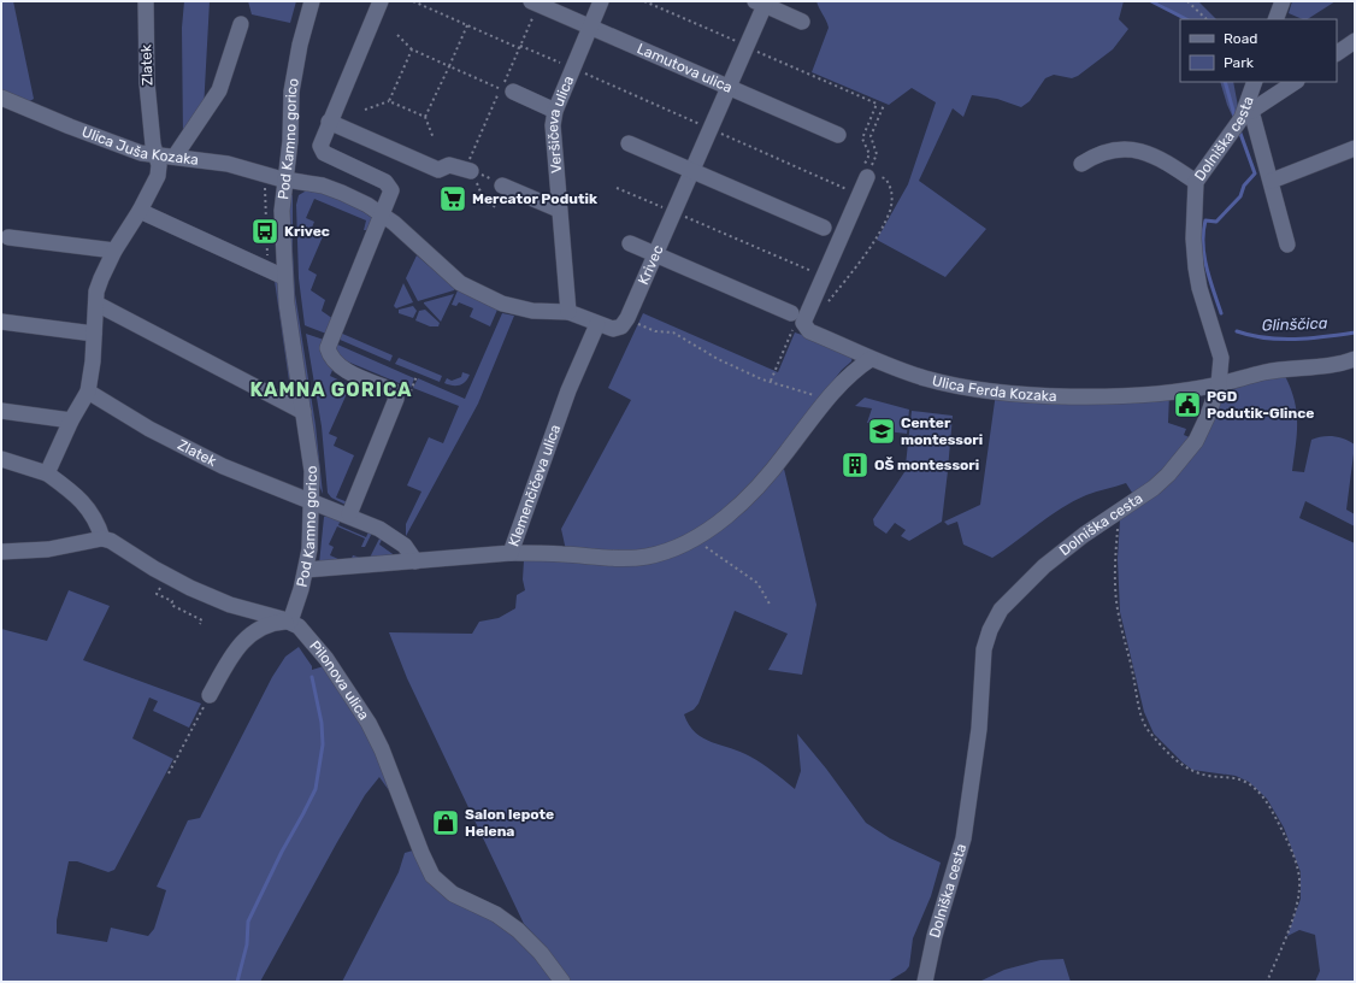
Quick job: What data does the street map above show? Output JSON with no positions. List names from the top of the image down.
{
  "streets": {
    "street": [
      "Zlatek",
      "Lamutova ulica",
      "Veršičeva ulica",
      "Dolniška cesta",
      "Pod Kamno gorico",
      "Ulica Juša Kozaka",
      "Krivec",
      "Ulica Ferda Kozaka",
      "Klemenčičeva ulica",
      "Pilonova ulica"
    ]
  },
  "crossings": [
    ["Zlatek", "Pod Kamno gorico"],
    ["Zlatek", "Ulica Juša Kozaka"],
    ["Lamutova ulica", "Veršičeva ulica"],
    ["Lamutova ulica", "Krivec"],
    ["Dolniška cesta", "Ulica Ferda Kozaka"],
    ["Pod Kamno gorico", "Ulica Juša Kozaka"],
    ["Pod Kamno gorico", "Klemenčičeva ulica"],
    ["Pod Kamno gorico", "Pilonova ulica"]
  ],
  "districts": ["KAMNA GORICA"],
  "water": ["Glinščica"],
  "places": {
    "supermarket": ["Mercator Podutik"],
    "bus stop": ["Krivec"],
    "public building": ["PGD Podutik-Glince"],
    "school or university": ["Center montessori"],
    "building": ["OŠ montessori"],
    "shop": ["Salon lepote Helena"]
  },
  "legend": ["Road", "Park"]
}
